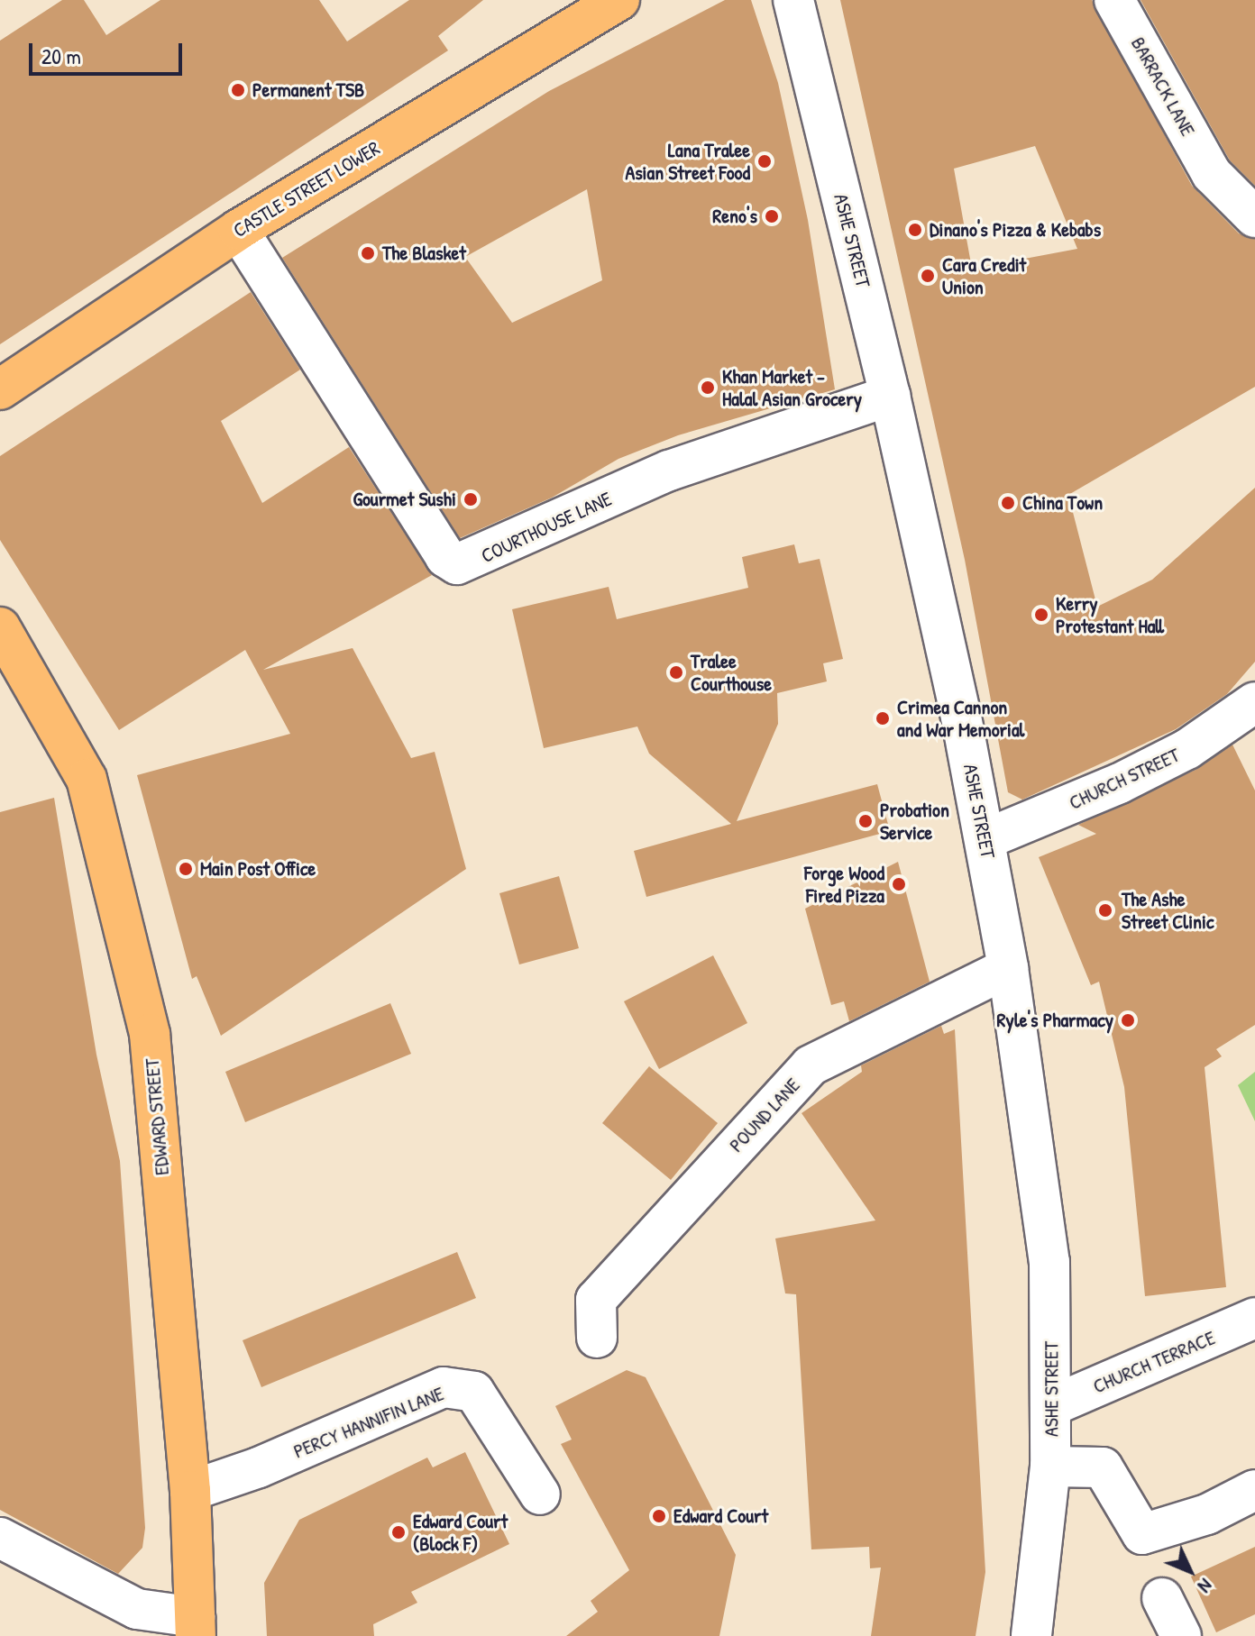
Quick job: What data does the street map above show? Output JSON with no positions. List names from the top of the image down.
{
  "streets": {
    "main road": ["CASTLE STREET LOWER", "EDWARD STREET"],
    "street": [
      "BARRACK LANE",
      "ASHE STREET",
      "COURTHOUSE LANE",
      "CHURCH STREET",
      "POUND LANE",
      "CHURCH TERRACE",
      "PERCY HANNIFIN LANE"
    ]
  },
  "crossings": [
    ["CASTLE STREET LOWER", "COURTHOUSE LANE"],
    ["ASHE STREET", "COURTHOUSE LANE"],
    ["ASHE STREET", "CHURCH STREET"],
    ["ASHE STREET", "POUND LANE"],
    ["ASHE STREET", "CHURCH TERRACE"],
    ["EDWARD STREET", "PERCY HANNIFIN LANE"]
  ],
  "places": [
    "Permanent TSB",
    "Lana Tralee Asian Street Food",
    "Reno's",
    "Dinano's Pizza & Kebabs",
    "The Blasket",
    "Cara Credit Union",
    "Khan Market - Halal Asian Grocery",
    "Gourmet Sushi",
    "China Town",
    "Kerry Protestant Hall",
    "Tralee Courthouse",
    "Crimea Cannon and War Memorial",
    "Probation Service",
    "Main Post Office",
    "Forge Wood Fired Pizza",
    "The Ashe Street Clinic",
    "Ryle's Pharmacy",
    "Edward Court",
    "Edward Court (Block F)"
  ],
  "scale_bar": "20 m",
  "north": "bottom right"
}
